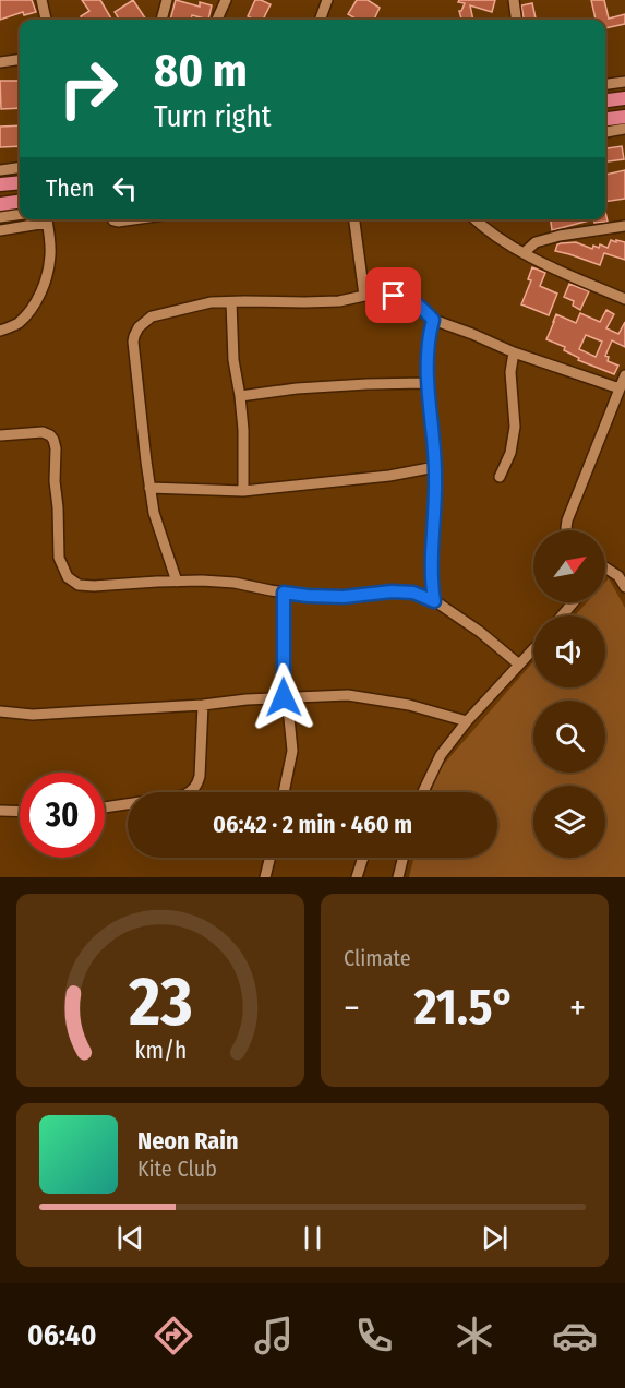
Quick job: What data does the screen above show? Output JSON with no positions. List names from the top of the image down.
{
  "north": "top right",
  "page": {
    "turn": ["80 m", "Turn right"],
    "then": "Then",
    "limit": "30",
    "trip": "06:42 · 2 min · 460 m",
    "tile": "Climate",
    "heat": ["−", "21.5°", "+"],
    "song": ["Neon Rain", "Kite Club"],
    "tabs": "06:40",
    "gauge": ["23", "km/h"]
  }
}
